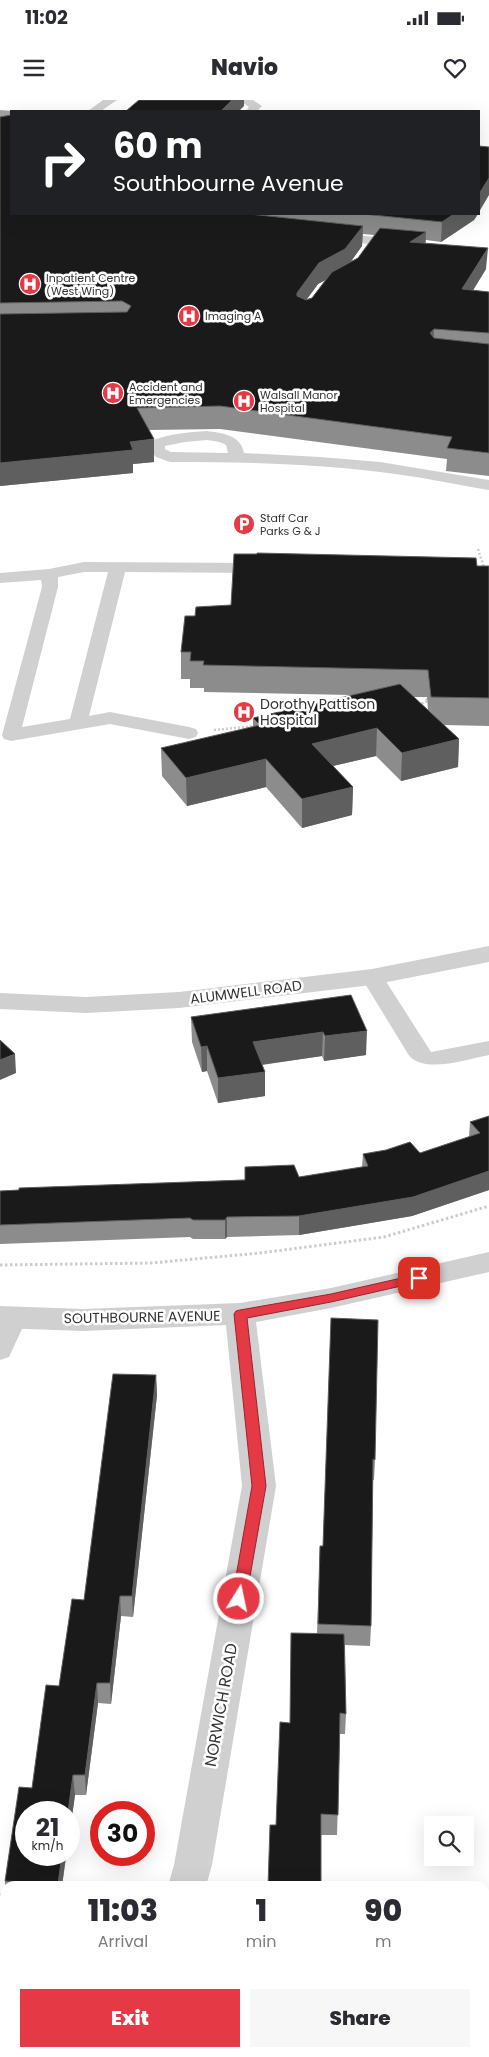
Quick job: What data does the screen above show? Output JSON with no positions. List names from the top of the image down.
{
  "streets": {
    "street": ["ALUMWELL ROAD", "SOUTHBOURNE AVENUE", "NORWICH ROAD"]
  },
  "crossings": [
    ["SOUTHBOURNE AVENUE", "NORWICH ROAD"]
  ],
  "places": {
    "hospital": [
      "Inpatient Centre (West Wing)",
      "Imaging A",
      "Accident and Emergencies",
      "Walsall Manor Hospital",
      "Dorothy Pattison Hospital"
    ],
    "parking": ["Staff Car Parks G & J"]
  },
  "page": {
    "status": "11:02",
    "header": "Navio",
    "turn": ["60 m", "Southbourne Avenue"],
    "speed": "21 km/h",
    "limit": "30",
    "eta": [
      "11:03",
      "Arrival",
      "1",
      "min",
      "90",
      "m"
    ],
    "buttons": ["Exit", "Share"]
  }
}
